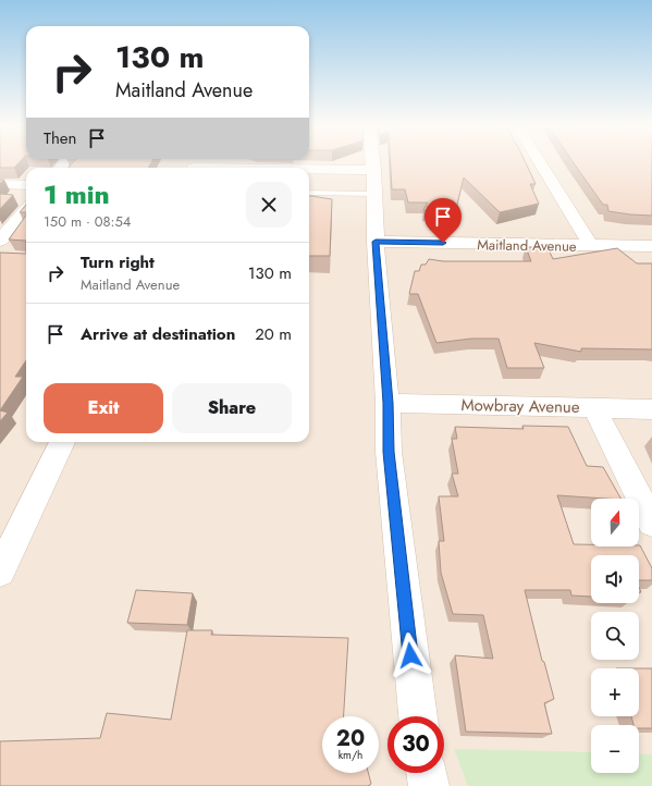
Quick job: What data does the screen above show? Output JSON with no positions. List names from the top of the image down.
{
  "streets": {
    "street": ["Maitland Avenue", "Mowbray Avenue"]
  },
  "north": "top",
  "page": {
    "turn": ["130 m", "Maitland Avenue"],
    "then": "Then",
    "heading": ["1 min", "150 m · 08:54"],
    "list": [
      {
        "name": "Turn right",
        "note": "Maitland Avenue",
        "value": "130 m"
      },
      {
        "name": "Arrive at destination",
        "value": "20 m"
      }
    ],
    "buttons": ["Exit", "Share"],
    "map_buttons": ["+", "−"],
    "speed": "20 km/h",
    "limit": "30"
  }
}
